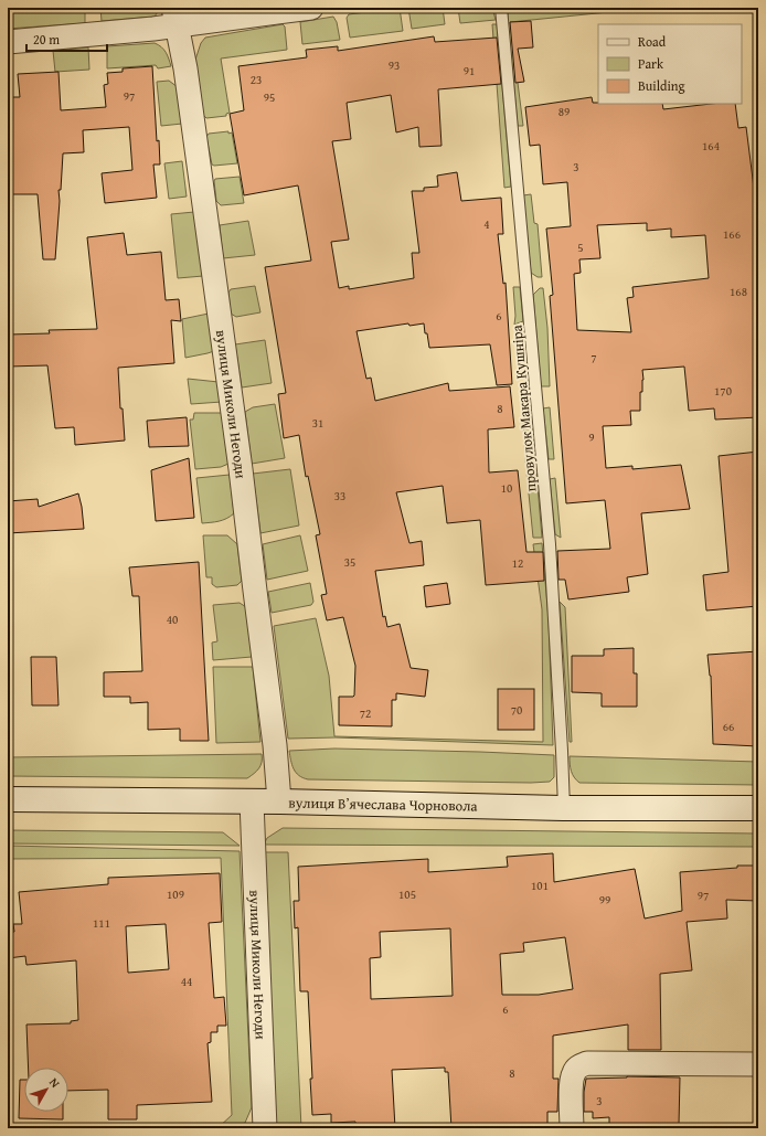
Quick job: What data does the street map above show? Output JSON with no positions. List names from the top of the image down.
{
  "streets": {
    "main road": ["вулиця Вʼячеслава Чорновола"],
    "street": ["вулиця Миколи Негоди"],
    "lane": ["провулок Макара Кушніра"]
  },
  "crossings": [
    ["вулиця Миколи Негоди", "вулиця Вʼячеслава Чорновола"],
    ["провулок Макара Кушніра", "вулиця Вʼячеслава Чорновола"]
  ],
  "house_numbers": [
    "93",
    "91",
    "23",
    "97",
    "95",
    "89",
    "164",
    "3",
    "4",
    "166",
    "5",
    "168",
    "6",
    "7",
    "170",
    "8",
    "31",
    "9",
    "10",
    "33",
    "35",
    "12",
    "40",
    "70",
    "72",
    "66",
    "101",
    "109",
    "105",
    "97",
    "99",
    "111",
    "44",
    "6",
    "8",
    "3"
  ],
  "legend": ["Road", "Park", "Building"],
  "scale_bar": "20 m",
  "north": "top right"
}
